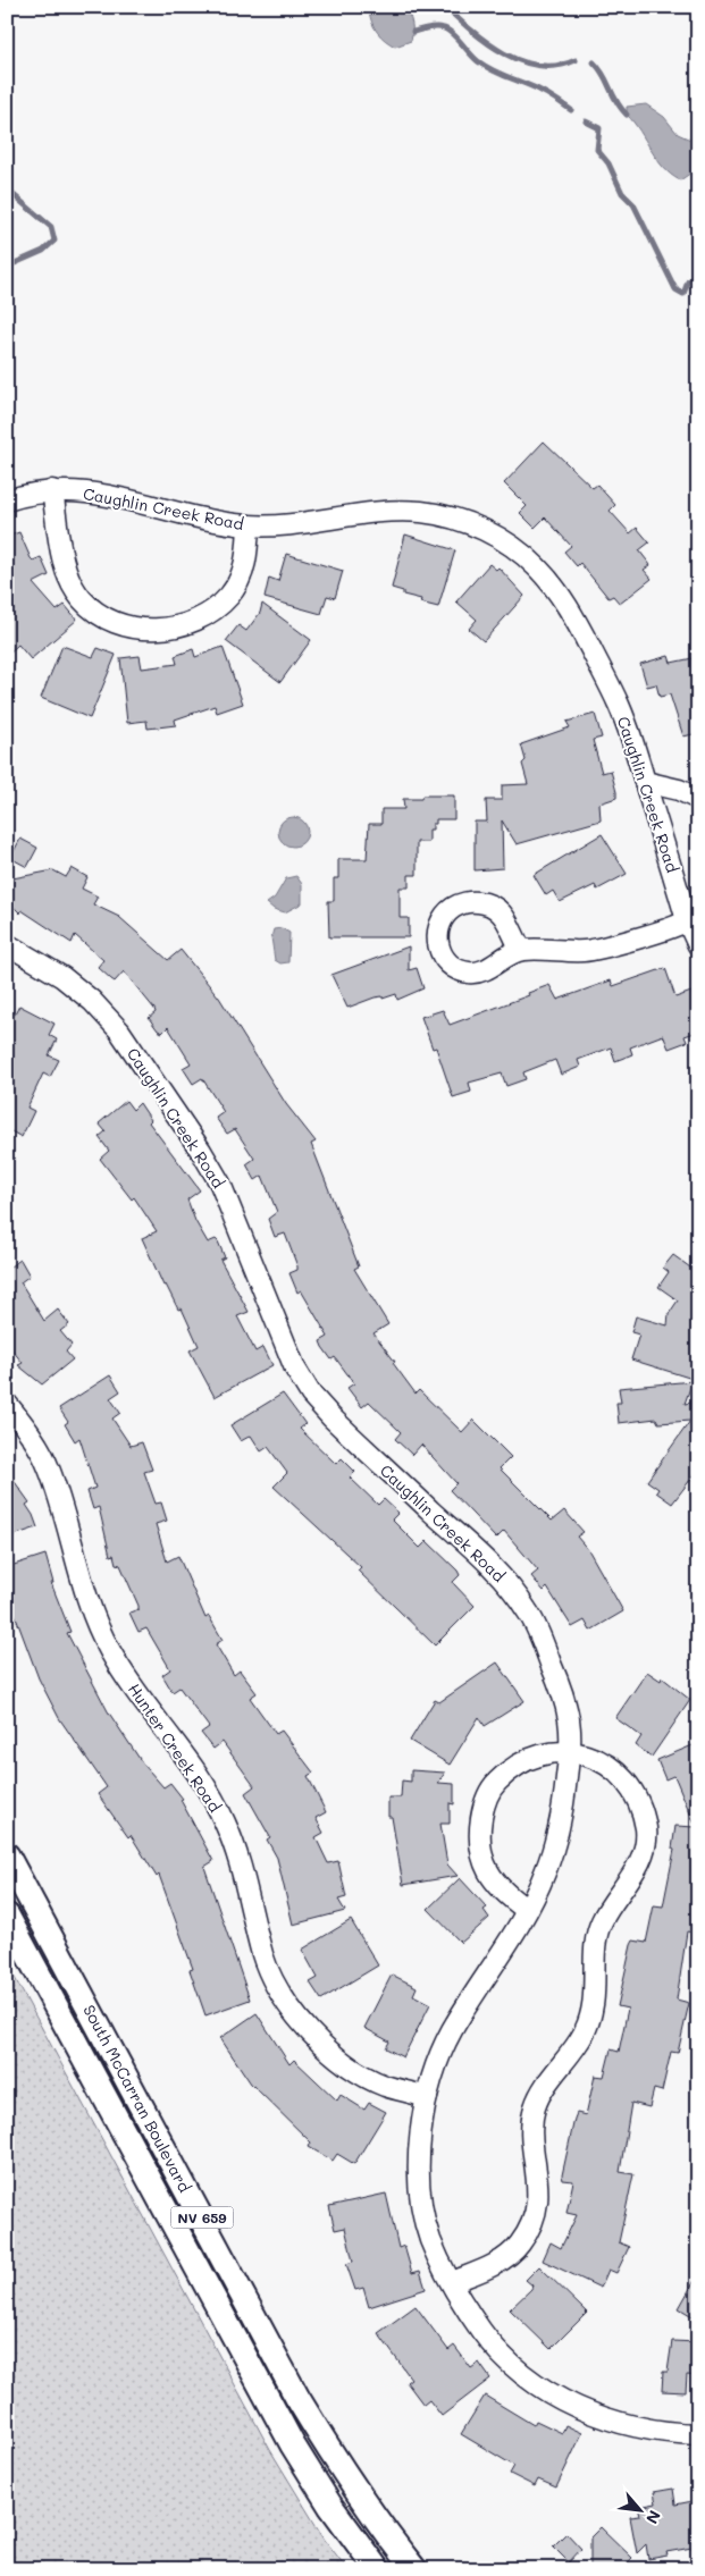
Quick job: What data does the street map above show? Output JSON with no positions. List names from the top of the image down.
{
  "streets": {
    "main road": ["South McCarran Boulevard", "NV 659"],
    "street": ["Caughlin Creek Road", "Hunter Creek Road"]
  },
  "crossings": [
    ["Caughlin Creek Road", "Hunter Creek Road"]
  ],
  "north": "bottom right"
}
